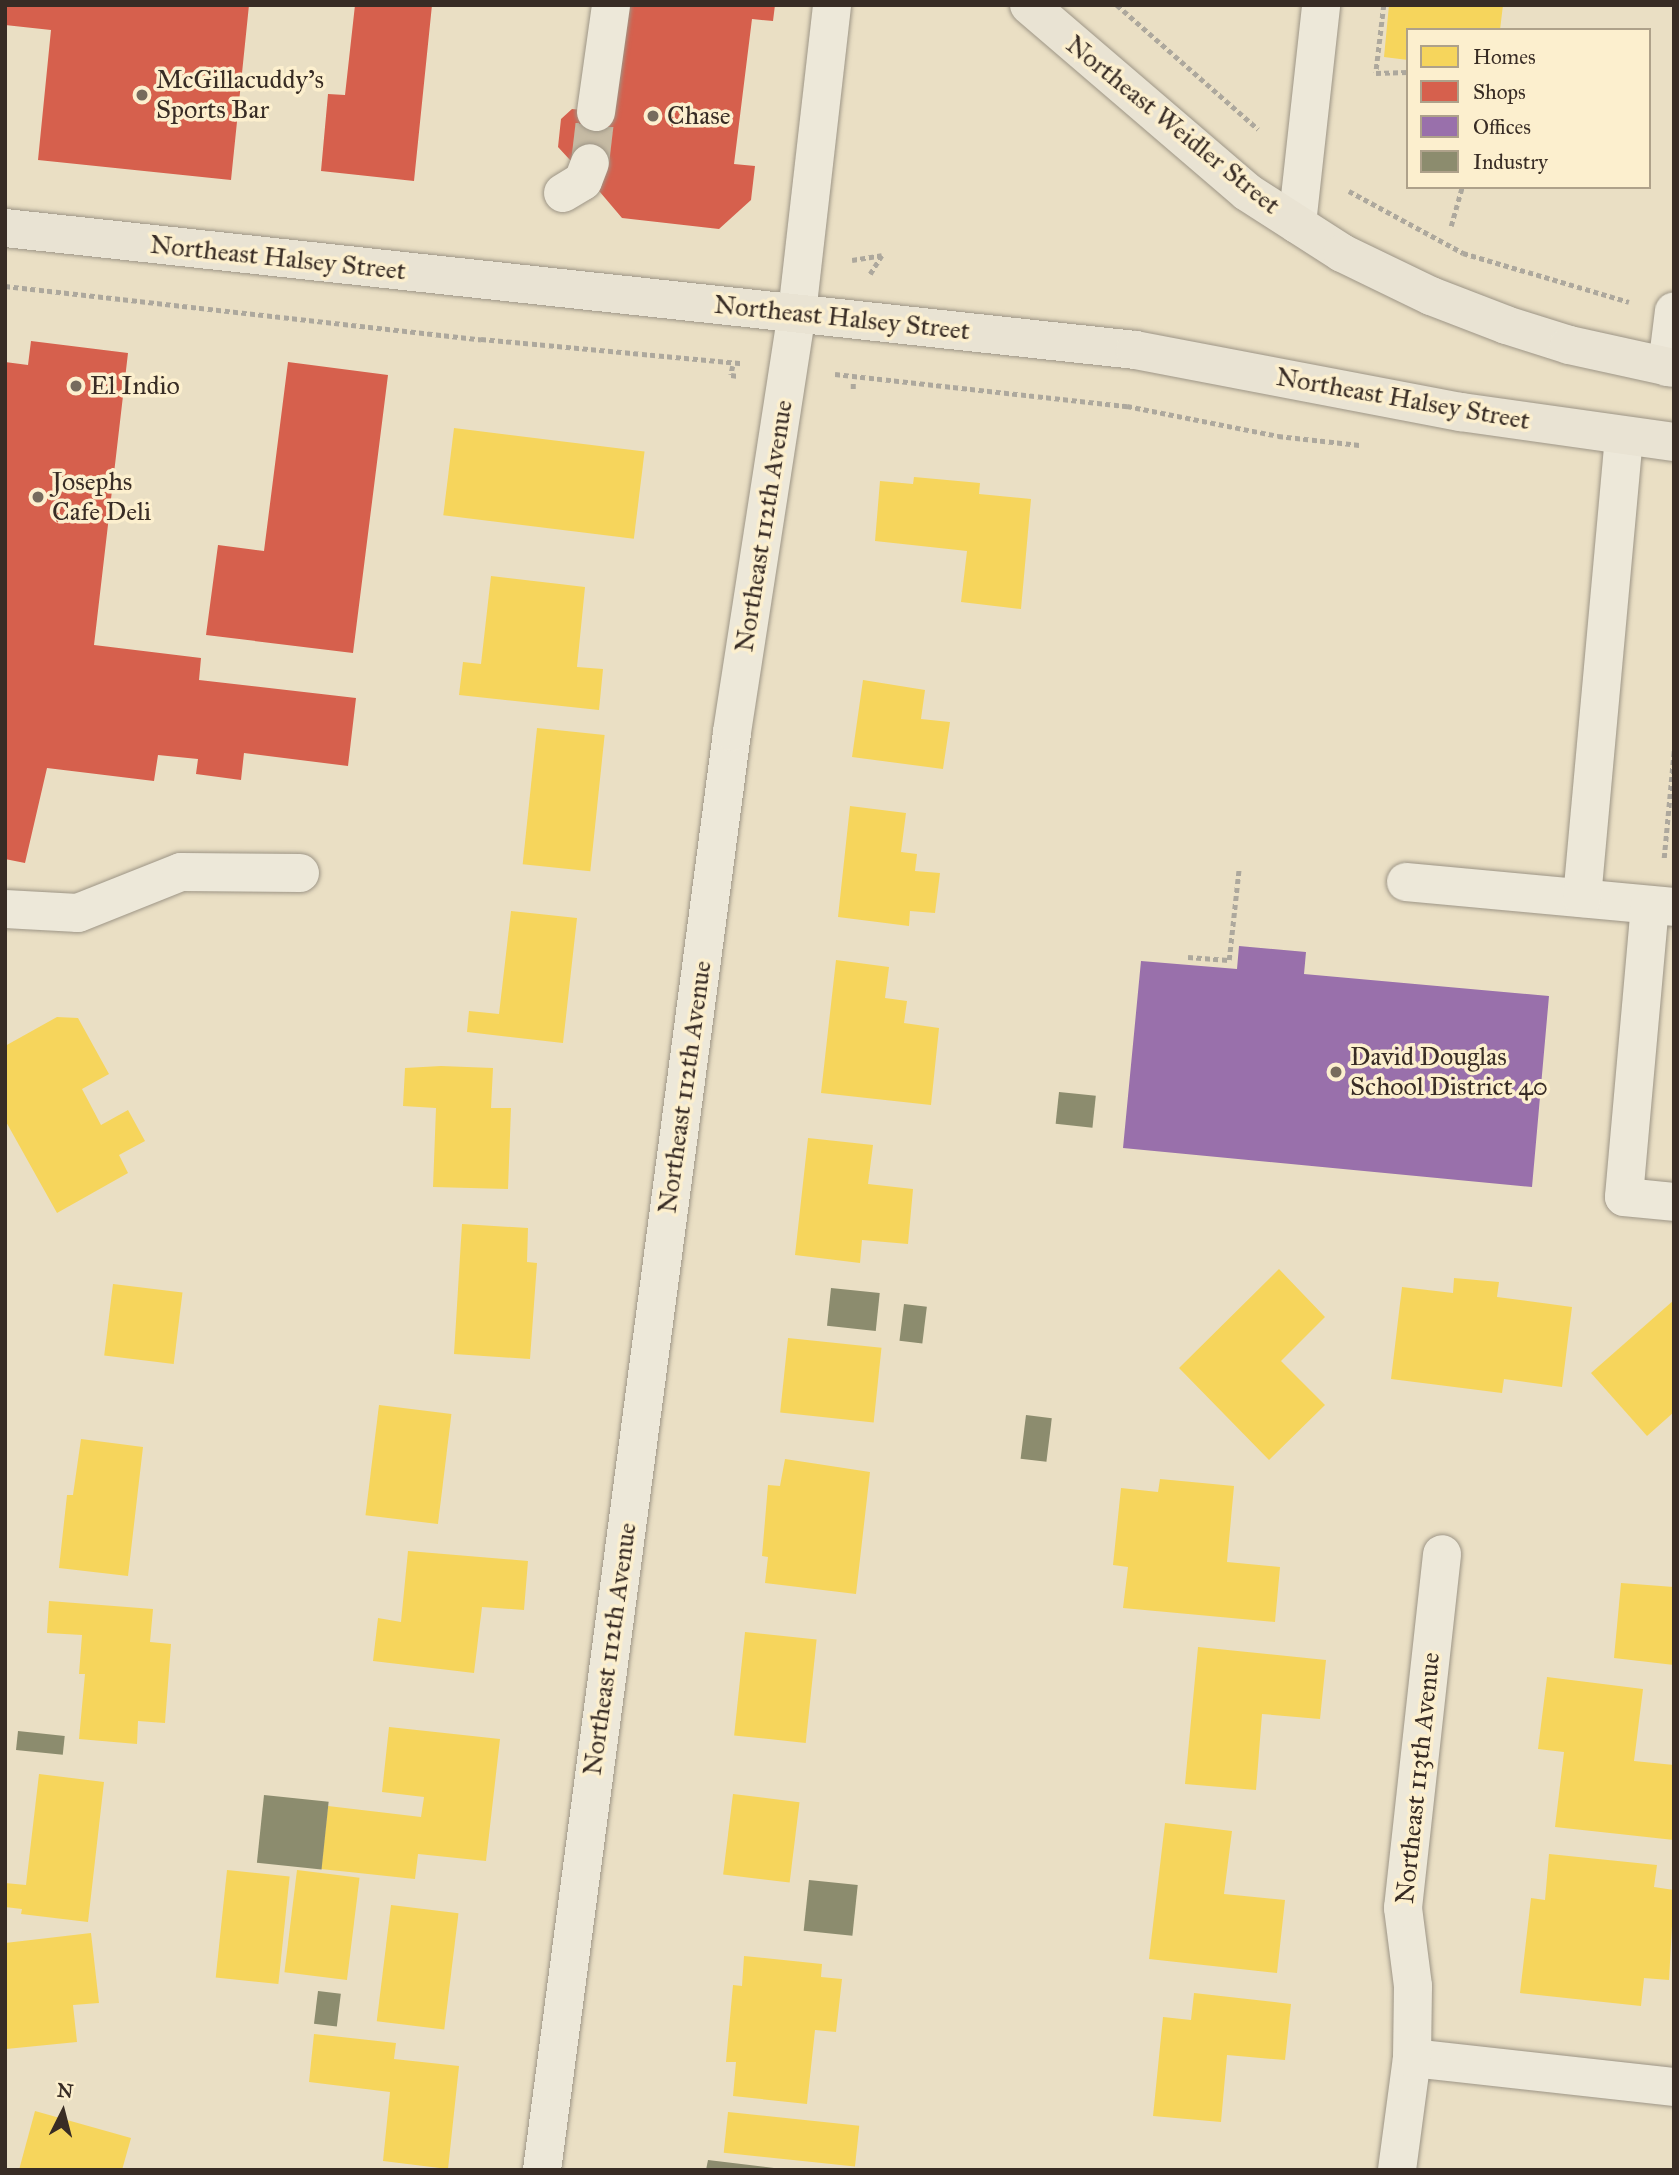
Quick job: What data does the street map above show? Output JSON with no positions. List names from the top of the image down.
{
  "streets": {
    "main road": ["Northeast Weidler Street", "Northeast Halsey Street"],
    "street": ["Northeast 112th Avenue", "Northeast 113th Avenue"]
  },
  "crossings": [
    ["Northeast Halsey Street", "Northeast 112th Avenue"]
  ],
  "places": [
    "McGillacuddy's Sports Bar",
    "Chase",
    "El Indio",
    "Josephs Cafe Deli",
    "David Douglas School District 40"
  ],
  "legend": [
    "Homes",
    "Shops",
    "Offices",
    "Industry"
  ],
  "north": "top"
}
